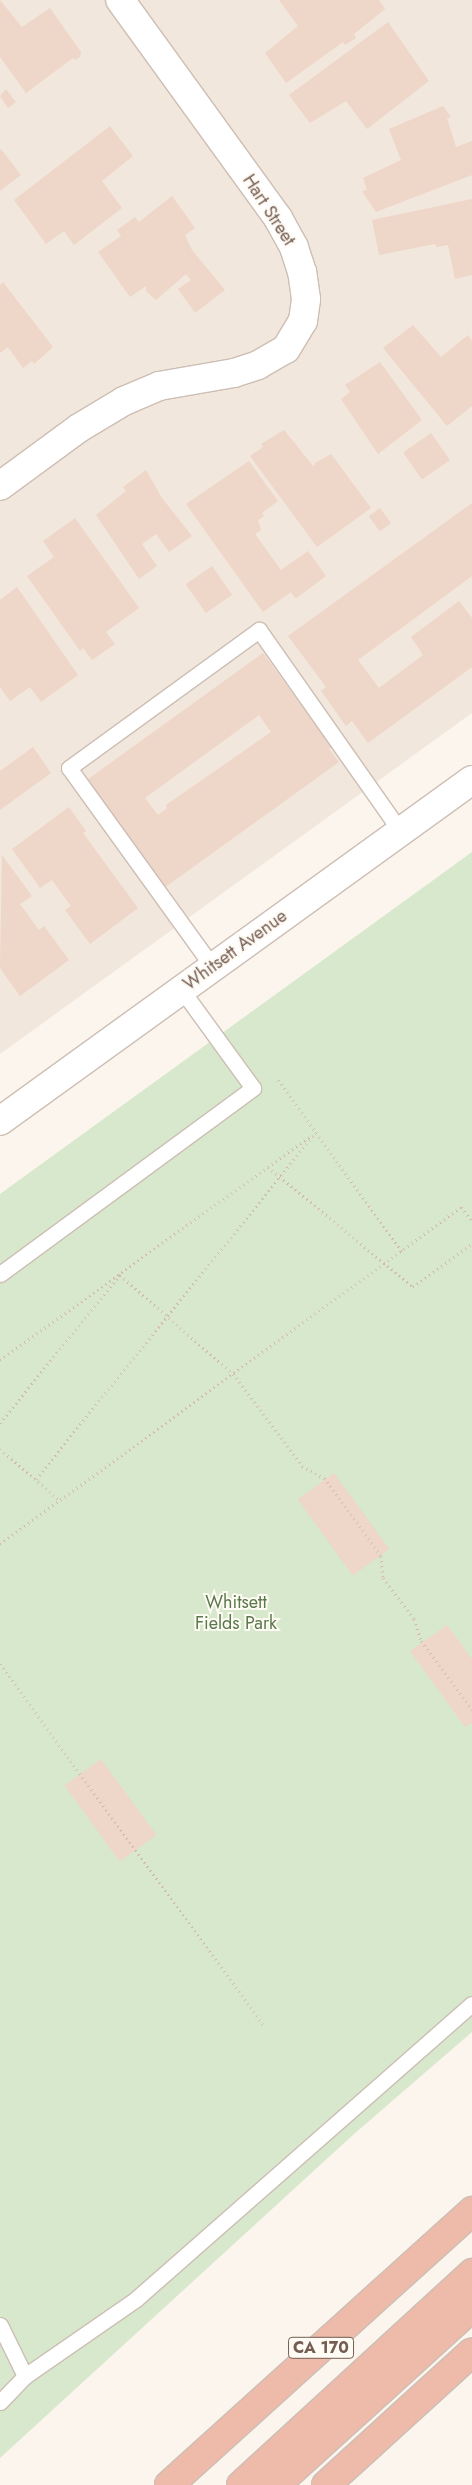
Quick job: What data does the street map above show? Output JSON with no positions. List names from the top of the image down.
{
  "streets": {
    "highway": ["CA 170"],
    "street": ["Hart Street", "Whitsett Avenue"]
  },
  "parks": ["Whitsett Fields Park"]
}
